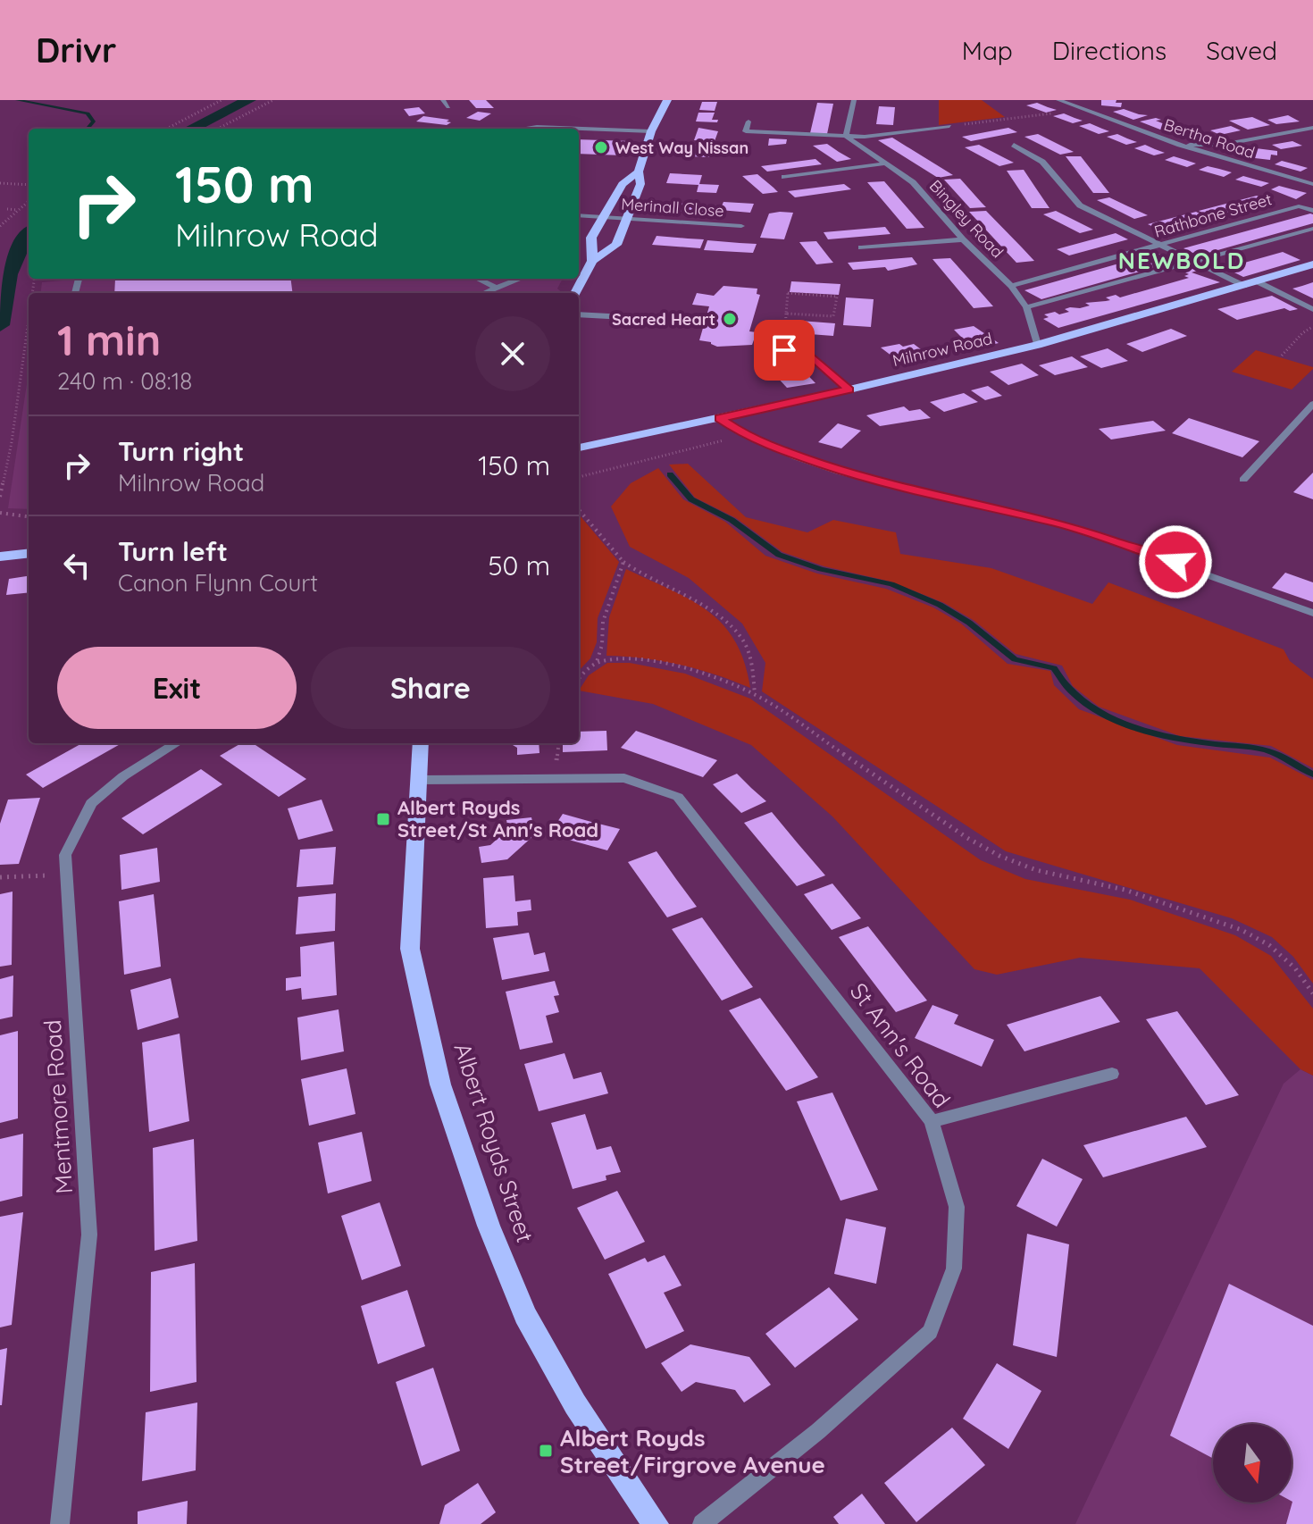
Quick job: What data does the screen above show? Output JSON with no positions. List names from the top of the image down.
{
  "streets": {
    "main road": ["Milnrow Road", "Albert Royds Street"],
    "street": [
      "Bertha Road",
      "Merinall Close",
      "Rathbone Street",
      "Bingley Road",
      "St Ann's Road",
      "Mentmore Road"
    ]
  },
  "crossings": [
    ["Rathbone Street", "Bingley Road"],
    ["Bingley Road", "Milnrow Road"],
    ["St Ann's Road", "Albert Royds Street"]
  ],
  "districts": ["NEWBOLD"],
  "places": {
    "other": ["West Way Nissan", "Sacred Heart"],
    "transit": ["Albert Royds Street/St Ann's Road", "Albert Royds Street/Firgrove Avenue"]
  },
  "north": "bottom",
  "page": {
    "header": "Drivr",
    "nav": ["Map", "Directions", "Saved"],
    "turn": ["150 m", "Milnrow Road"],
    "heading": ["1 min", "240 m · 08:18"],
    "list": [
      {
        "name": "Turn right",
        "note": "Milnrow Road",
        "value": "150 m"
      },
      {
        "name": "Turn left",
        "note": "Canon Flynn Court",
        "value": "50 m"
      }
    ],
    "buttons": ["Exit", "Share"]
  }
}
